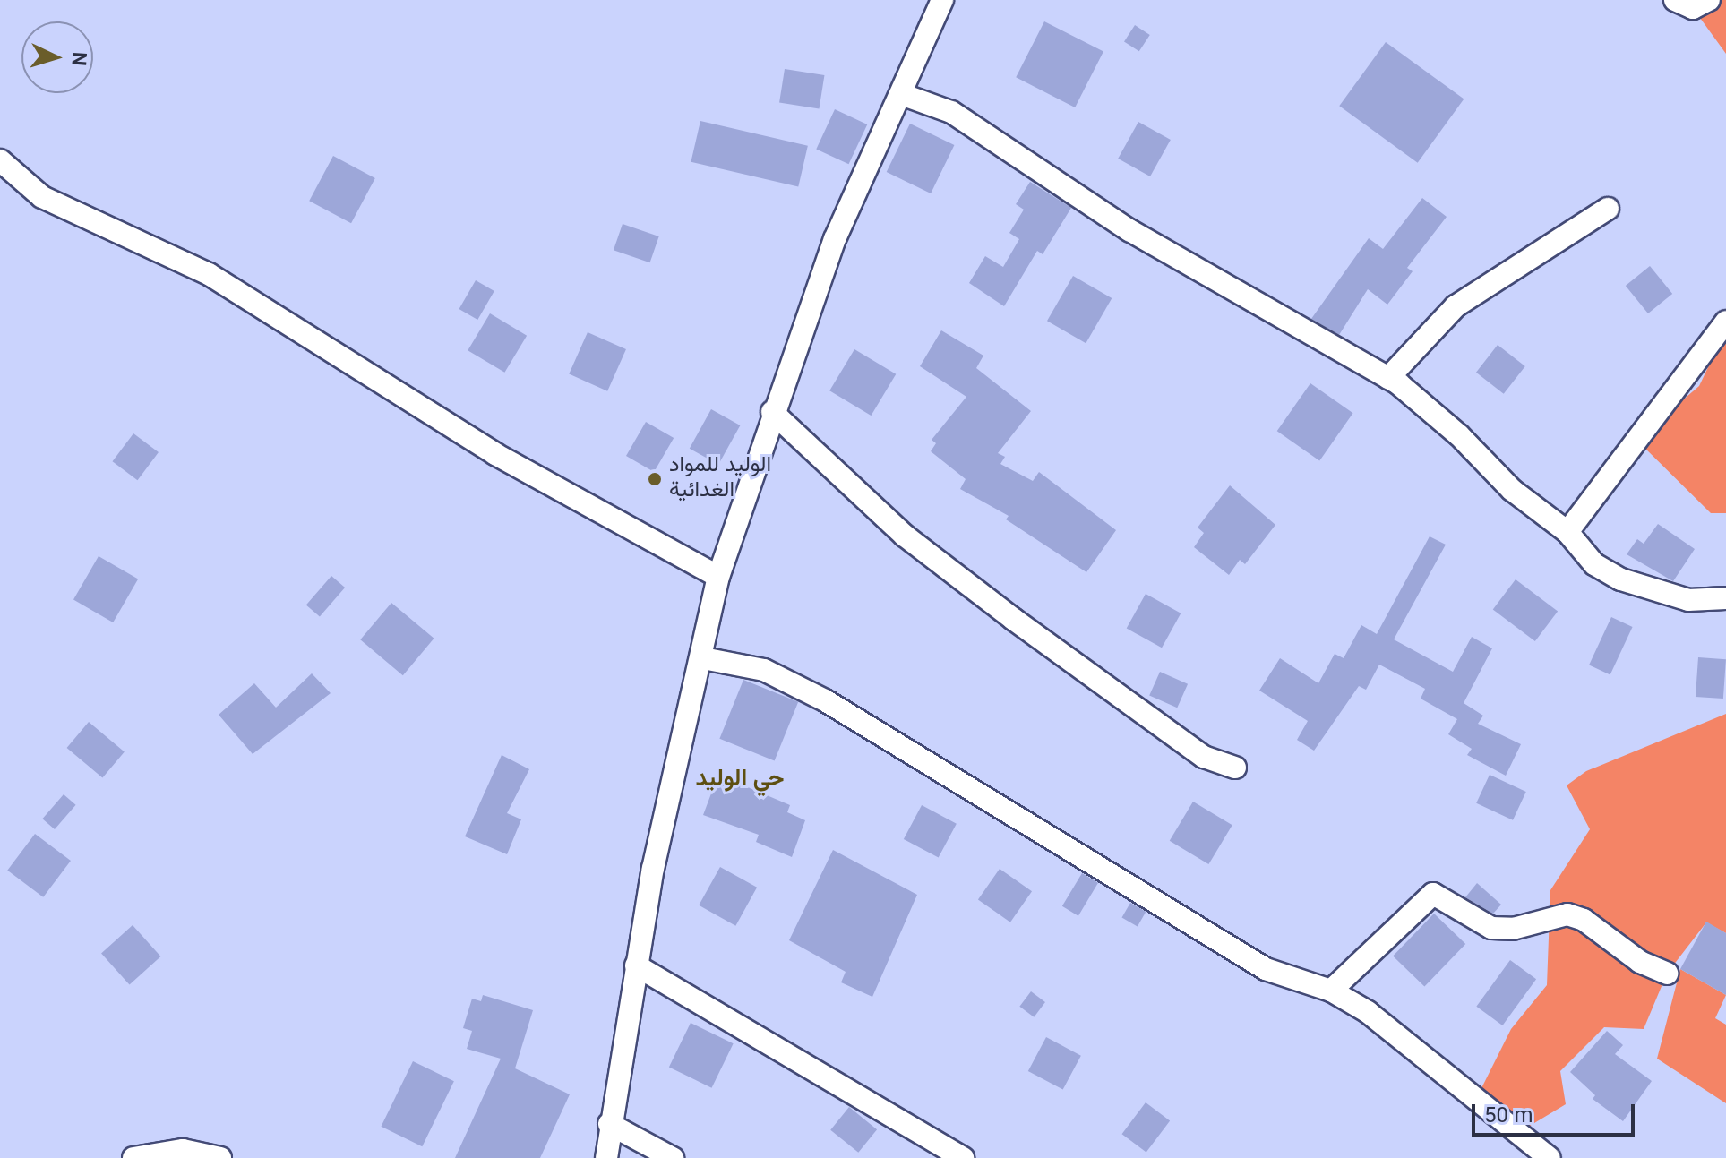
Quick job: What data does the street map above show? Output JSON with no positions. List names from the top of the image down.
{
  "districts": ["حي الوليد"],
  "places": ["الوليد للمواد الغدائية"],
  "scale_bar": "50 m",
  "north": "right"
}
